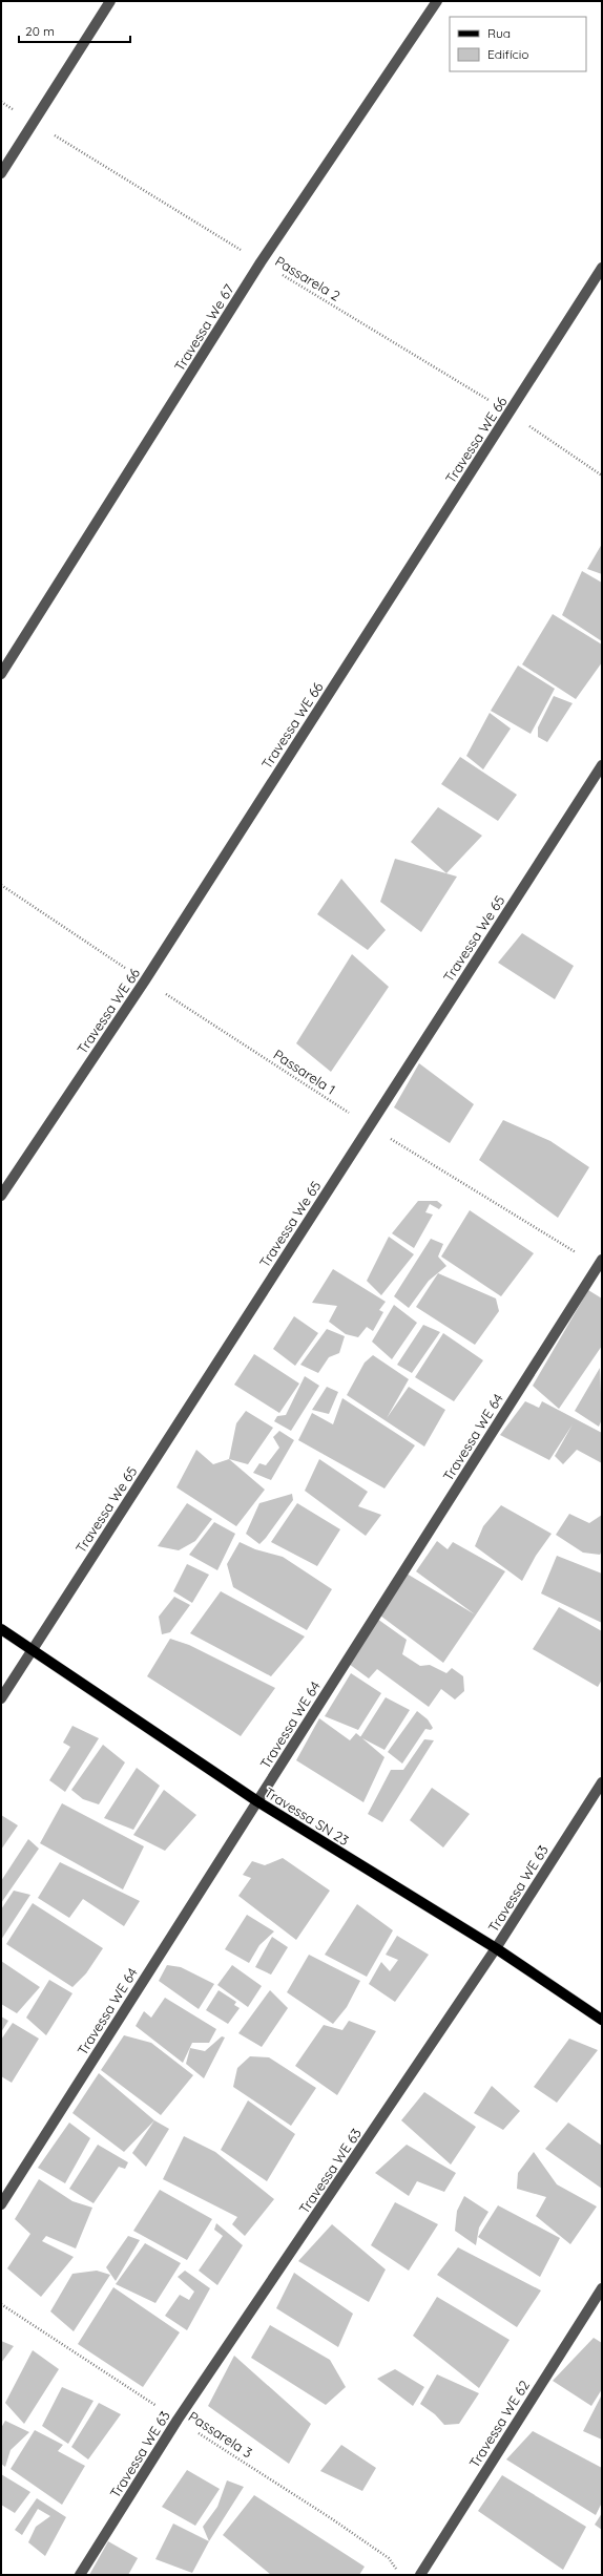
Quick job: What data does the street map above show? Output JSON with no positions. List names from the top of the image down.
{
  "streets": {
    "main road": ["Travessa SN 23"],
    "street": [
      "Travessa We 67",
      "Travessa WE 66",
      "Travessa We 65",
      "Travessa WE 64",
      "Travessa WE 63",
      "Travessa WE 62"
    ],
    "path": ["Passarela 2", "Passarela 1", "Passarela 3"]
  },
  "crossings": [
    ["Passarela 2", "Travessa We 67"],
    ["Passarela 2", "Travessa WE 66"],
    ["Travessa WE 66", "Passarela 1"],
    ["Travessa We 65", "Passarela 1"],
    ["Travessa We 65", "Travessa SN 23"],
    ["Passarela 1", "Travessa WE 64"],
    ["Travessa WE 64", "Travessa SN 23"],
    ["Travessa SN 23", "Travessa WE 63"],
    ["Travessa WE 63", "Passarela 3"]
  ],
  "legend": ["Rua", "Edifício"],
  "scale_bar": "20 m"
}
